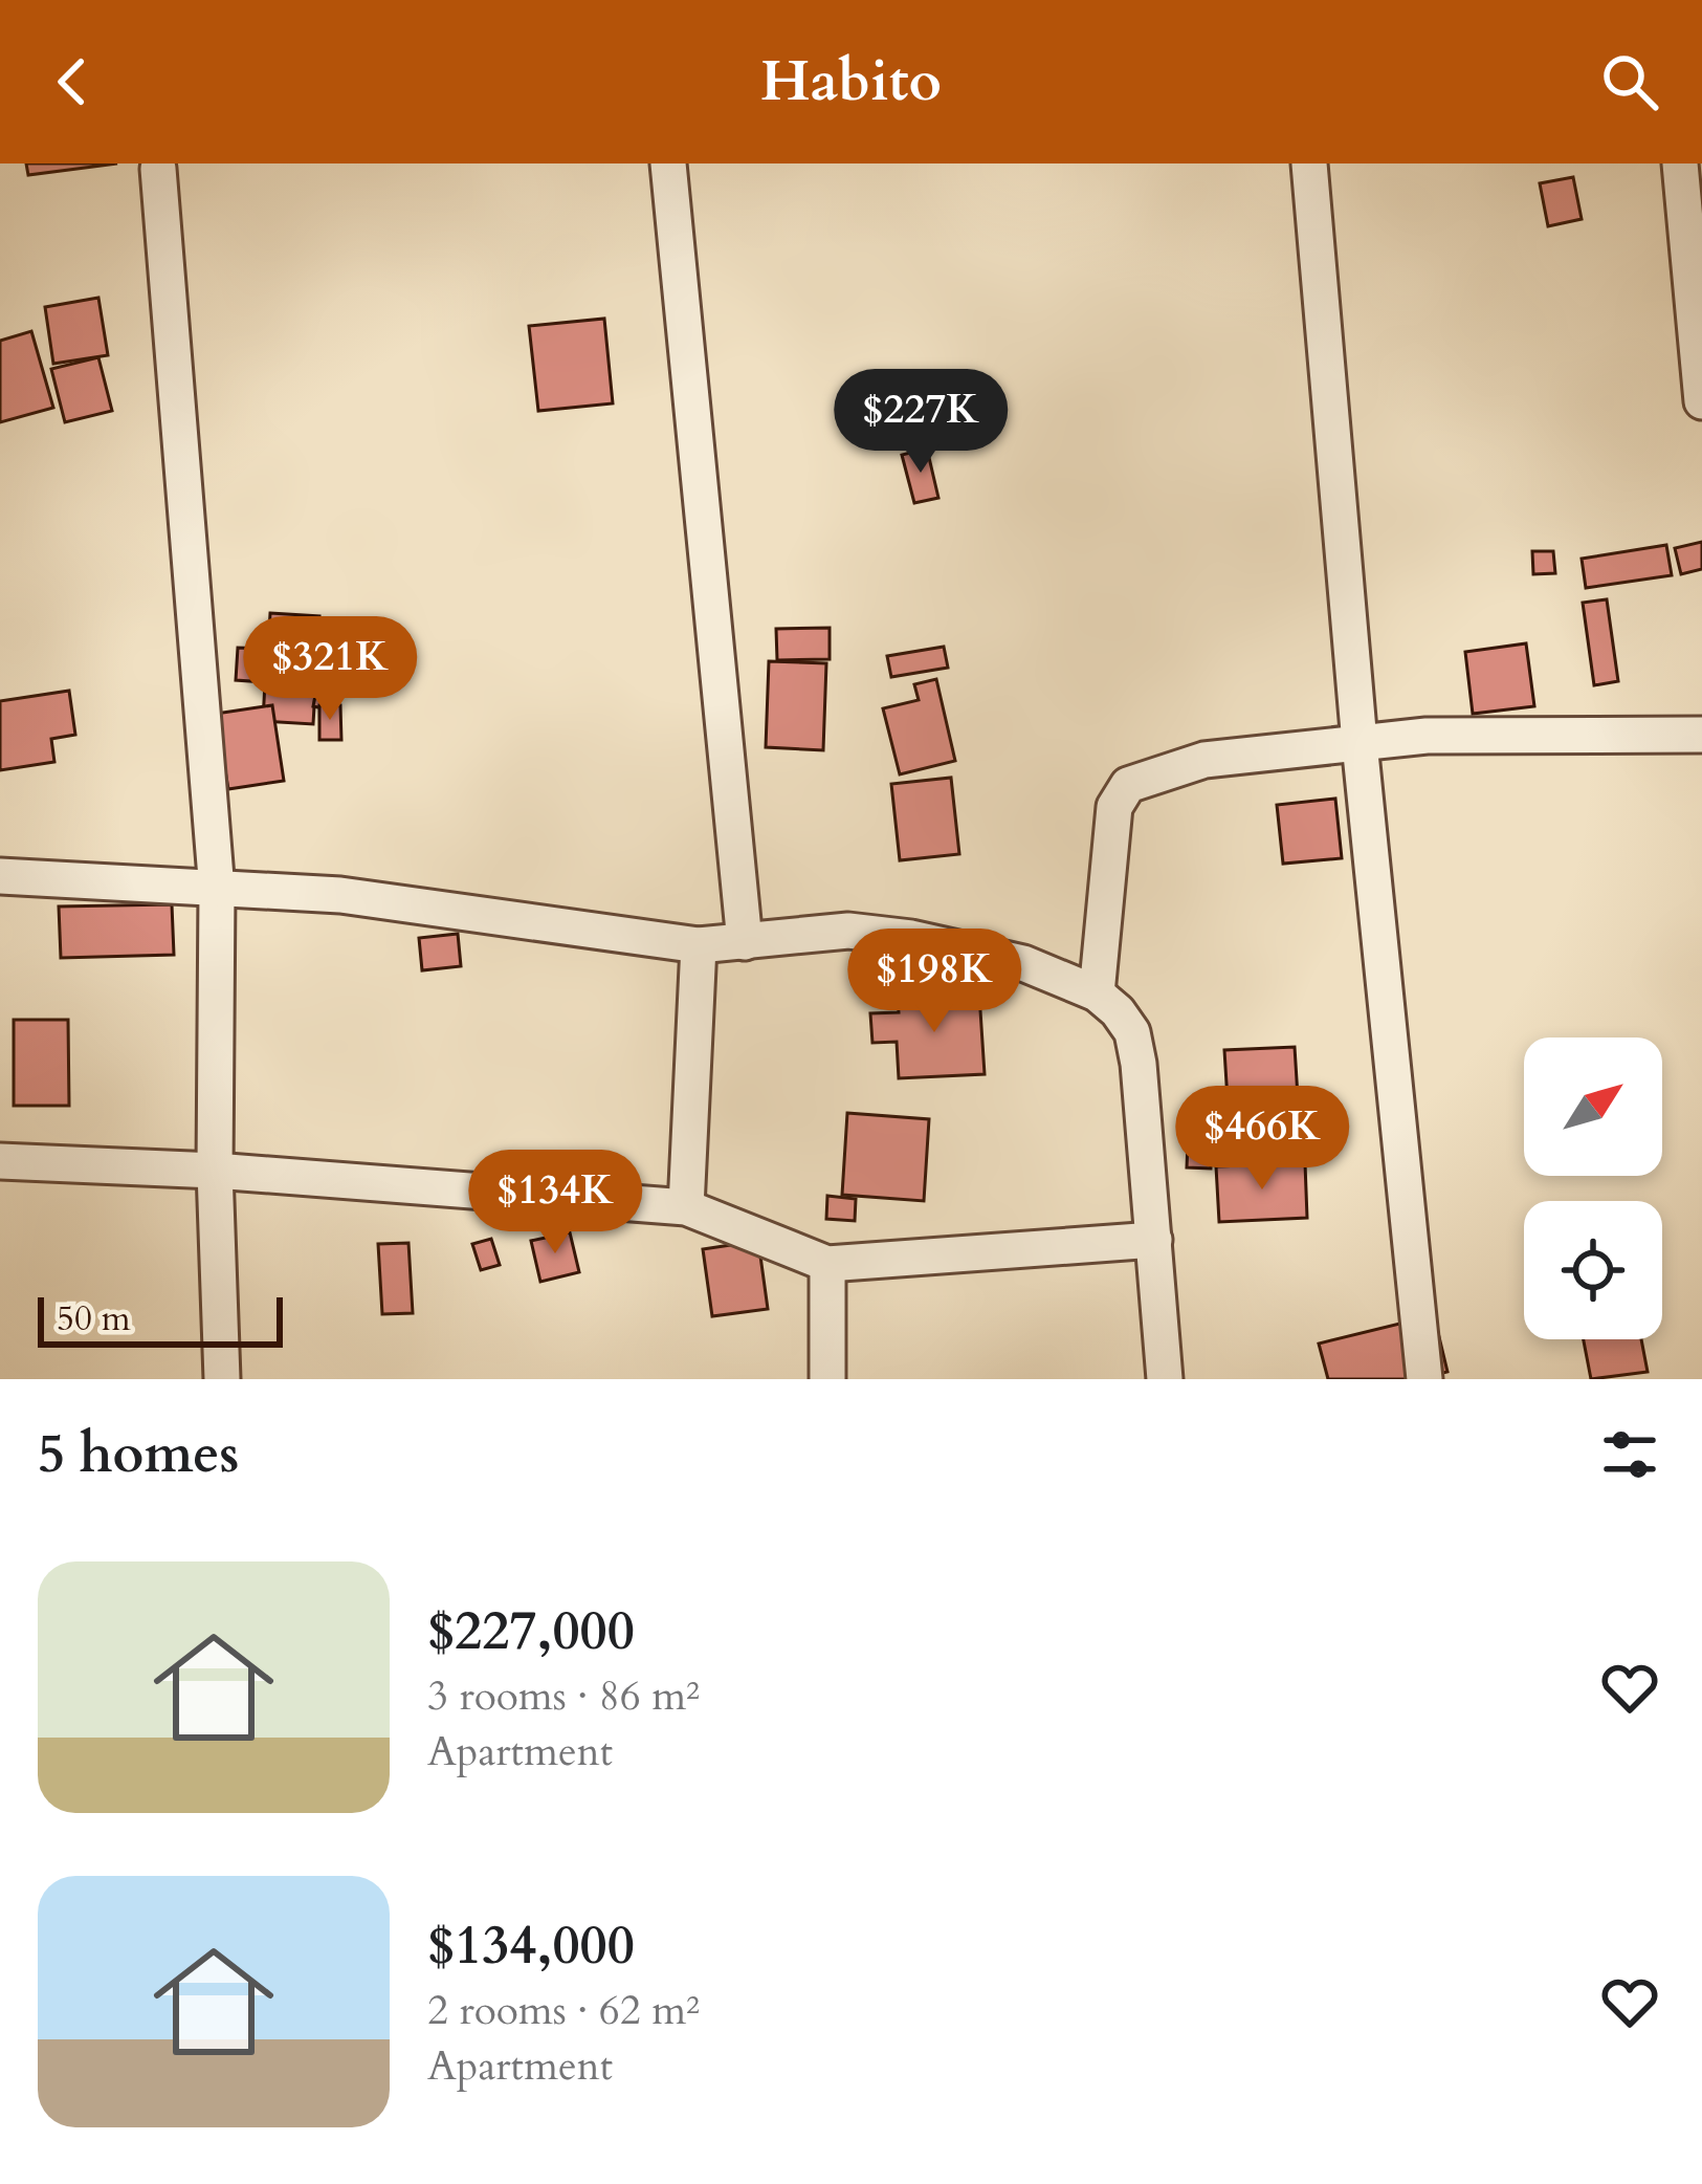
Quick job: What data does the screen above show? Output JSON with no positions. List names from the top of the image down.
{
  "scale_bar": "50 m",
  "north": "top right",
  "page": {
    "header": "Habito",
    "price": [
      "$227K",
      "$321K",
      "$198K",
      "$466K",
      "$134K"
    ],
    "scale": "50 m",
    "heading": "5 homes",
    "list": [
      {
        "name": "$227,000",
        "note": "3 rooms · 86 m² · Apartment"
      },
      {
        "name": "$134,000",
        "note": "2 rooms · 62 m² · Apartment"
      }
    ]
  }
}
